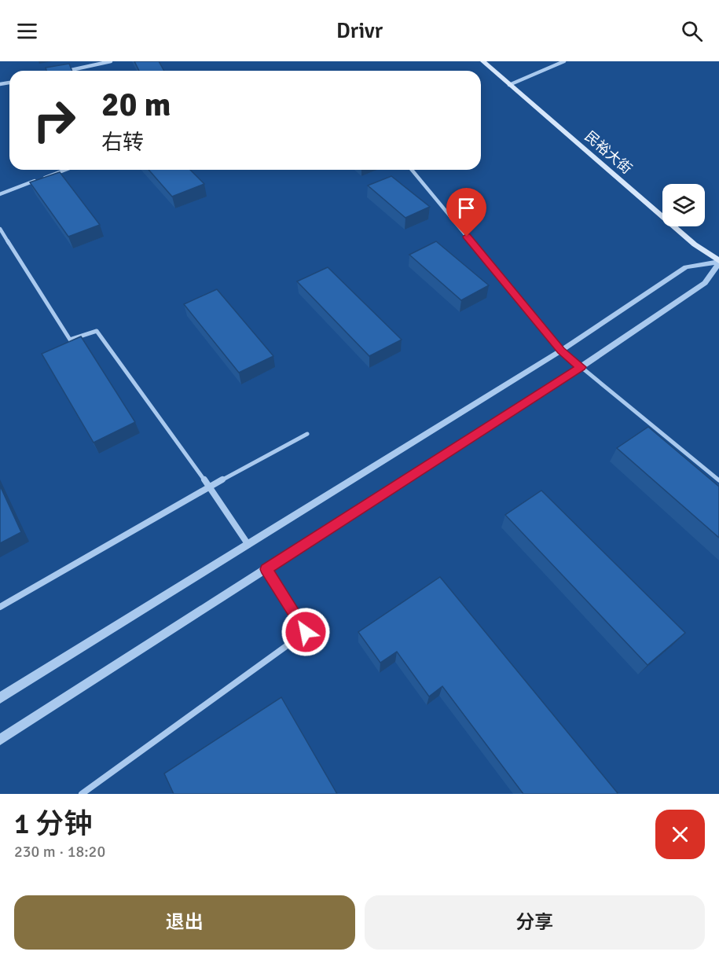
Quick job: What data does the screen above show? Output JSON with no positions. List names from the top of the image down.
{
  "streets": {
    "main road": ["民裕大街"]
  },
  "page": {
    "header": "Drivr",
    "turn": ["20 m", "右转"],
    "heading": ["1 分钟", "230 m · 18:20"],
    "buttons": ["退出", "分享"]
  }
}
